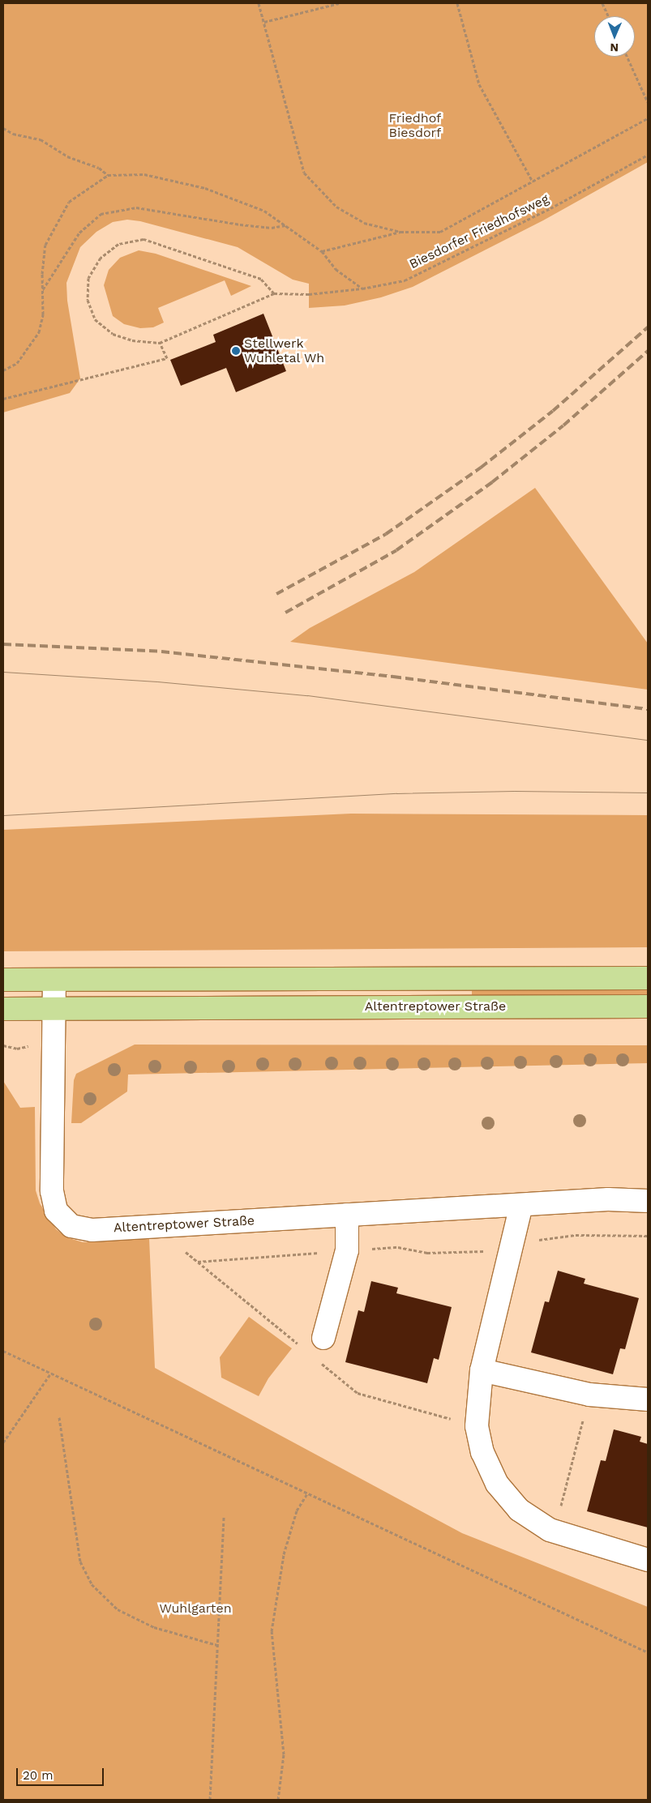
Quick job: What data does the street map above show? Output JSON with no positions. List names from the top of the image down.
{
  "streets": {
    "main road": ["Altentreptower Straße"],
    "path": ["Biesdorfer Friedhofsweg"]
  },
  "parks": ["Friedhof Biesdorf", "Wuhlgarten"],
  "places": ["Stellwerk Wuhletal Wh"],
  "scale_bar": "20 m",
  "north": "bottom"
}
